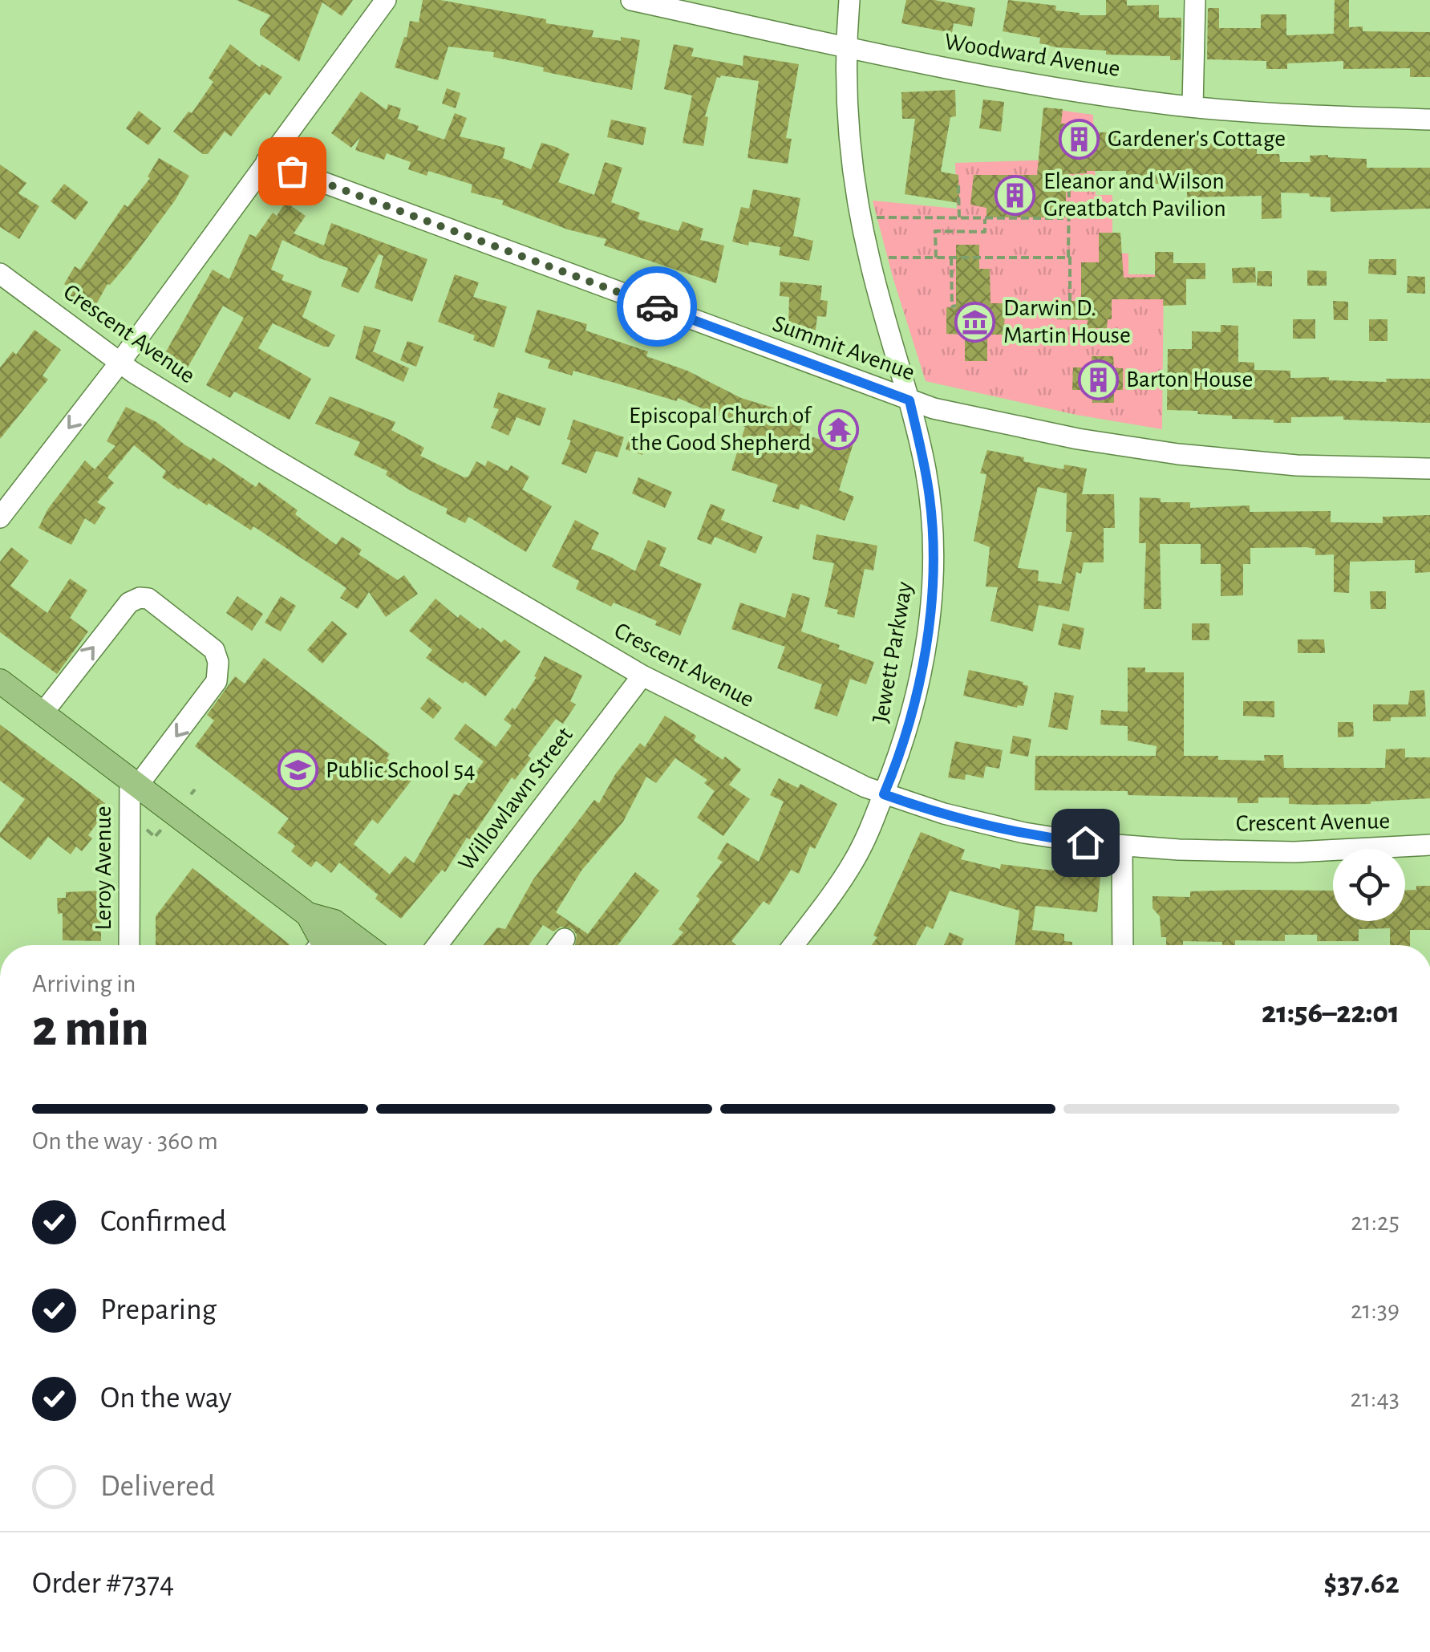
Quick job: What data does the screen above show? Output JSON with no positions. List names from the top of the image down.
{
  "streets": {
    "street": [
      "Woodward Avenue",
      "Crescent Avenue",
      "Summit Avenue",
      "Jewett Parkway",
      "Willowlawn Street",
      "Leroy Avenue"
    ]
  },
  "crossings": [
    ["Woodward Avenue", "Jewett Parkway"],
    ["Crescent Avenue", "Jewett Parkway"],
    ["Crescent Avenue", "Willowlawn Street"],
    ["Summit Avenue", "Jewett Parkway"]
  ],
  "places": {
    "building": ["Gardener's Cottage", "Eleanor and Wilson Greatbatch Pavilion", "Barton House"],
    "museum": ["Darwin D. Martin House"],
    "temple": ["Episcopal Church of the Good Shepherd"],
    "school or university": ["Public School 54"]
  },
  "page": {
    "heading": ["2 min", "Arriving in", "21:56–22:01"],
    "panel": ["Order #7374", "$37.62"],
    "bar": "On the way · 360 m",
    "list": [
      ["Confirmed", "21:25"],
      ["Preparing", "21:39"],
      ["On the way", "21:43"],
      "Delivered"
    ]
  }
}
